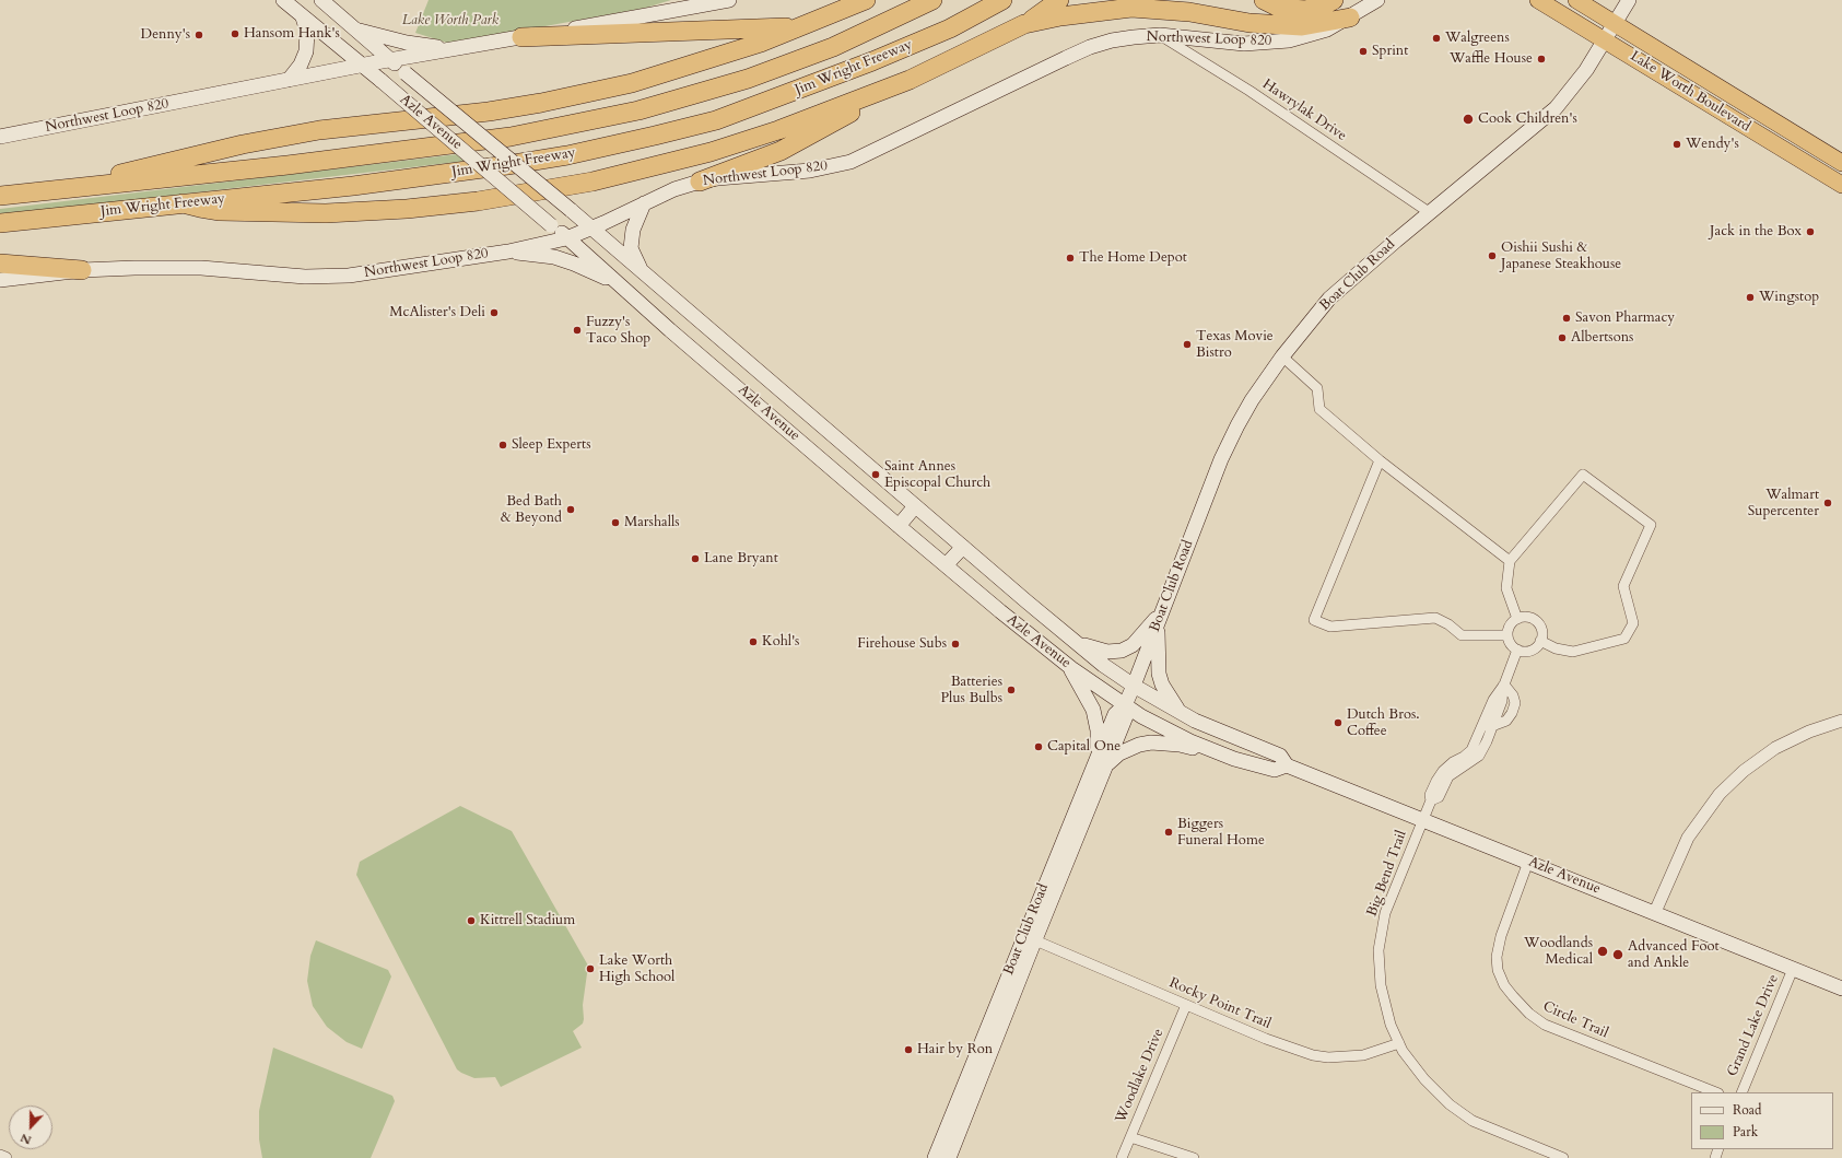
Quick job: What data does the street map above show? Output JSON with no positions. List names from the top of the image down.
{
  "streets": {
    "highway": ["Jim Wright Freeway", "Lake Worth Boulevard"],
    "main road": ["Northwest Loop 820", "Azle Avenue", "Boat Club Road"],
    "street": [
      "Hawrylak Drive",
      "Big Bend Trail",
      "Rocky Point Trail",
      "Circle Trail",
      "Grand Lake Drive",
      "Woodlake Drive"
    ]
  },
  "crossings": [
    ["Northwest Loop 820", "Hawrylak Drive"],
    ["Northwest Loop 820", "Azle Avenue"],
    ["Lake Worth Boulevard", "Boat Club Road"],
    ["Hawrylak Drive", "Boat Club Road"],
    ["Azle Avenue", "Boat Club Road"],
    ["Azle Avenue", "Big Bend Trail"],
    ["Azle Avenue", "Circle Trail"],
    ["Azle Avenue", "Grand Lake Drive"],
    ["Boat Club Road", "Rocky Point Trail"],
    ["Big Bend Trail", "Rocky Point Trail"],
    ["Rocky Point Trail", "Woodlake Drive"]
  ],
  "parks": ["Lake Worth Park"],
  "places": [
    "Hansom Hank's",
    "Denny's",
    "Walgreens",
    "Sprint",
    "Waffle House",
    "Cook Children's",
    "Wendy's",
    "Jack in the Box",
    "Oishii Sushi & Japanese Steakhouse",
    "The Home Depot",
    "Wingstop",
    "McAlister's Deli",
    "Savon Pharmacy",
    "Fuzzy's Taco Shop",
    "Albertsons",
    "Texas Movie Bistro",
    "Sleep Experts",
    "Saint Annes Episcopal Church",
    "Walmart Supercenter",
    "Bed Bath & Beyond",
    "Marshalls",
    "Lane Bryant",
    "Kohl's",
    "Firehouse Subs",
    "Batteries Plus Bulbs",
    "Dutch Bros. Coffee",
    "Capital One",
    "Biggers Funeral Home",
    "Kittrell Stadium",
    "Woodlands Medical",
    "Advanced Foot and Ankle",
    "Lake Worth High School",
    "Hair by Ron"
  ],
  "legend": ["Road", "Park"],
  "north": "bottom"
}
